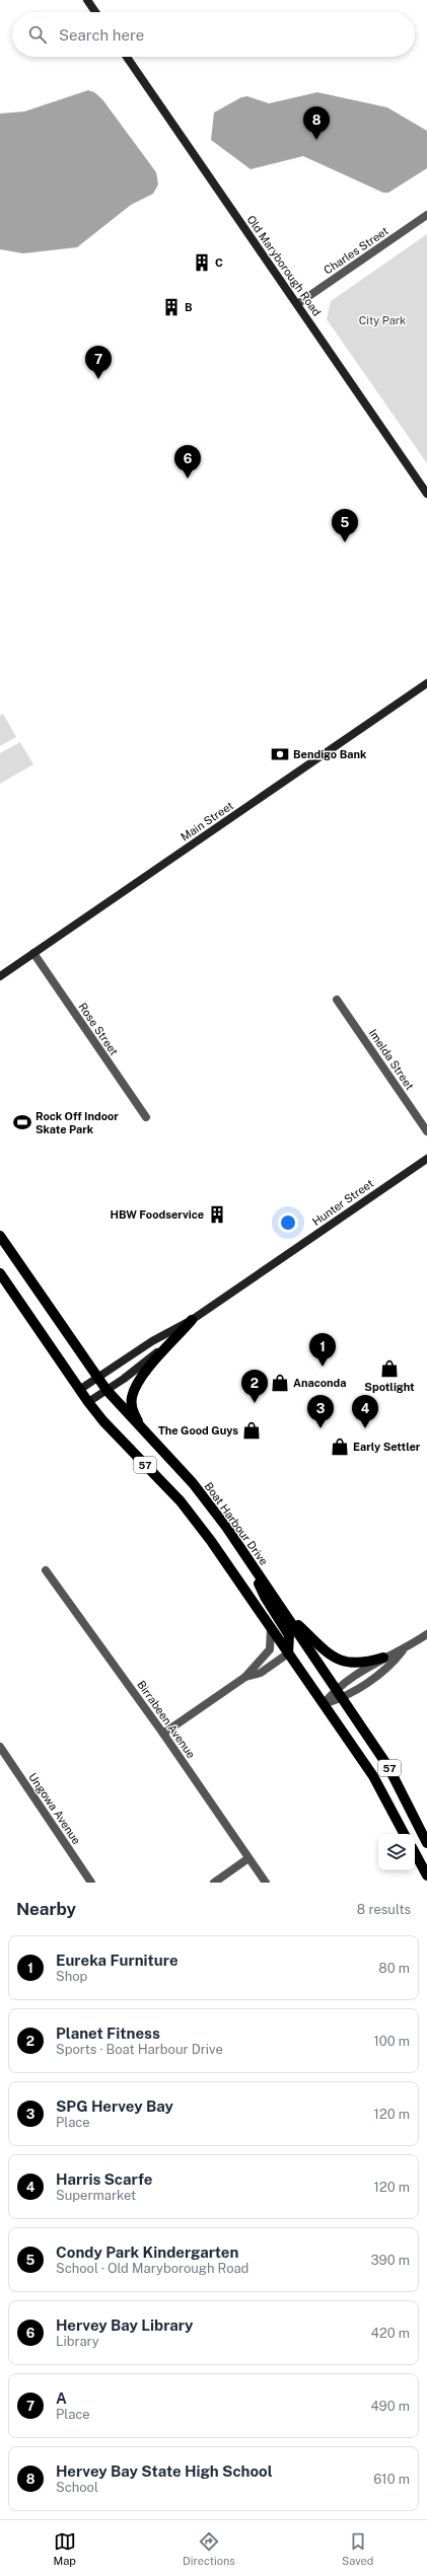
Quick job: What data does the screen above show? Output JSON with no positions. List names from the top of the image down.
{
  "streets": {
    "main road": ["57", "Boat Harbour Drive"],
    "street": [
      "Charles Street",
      "Old Maryborough Road",
      "Main Street",
      "Rose Street",
      "Imelda Street",
      "Hunter Street",
      "Birrabeen Avenue",
      "Ungowa Avenue"
    ]
  },
  "crossings": [
    ["Charles Street", "Old Maryborough Road"],
    ["Main Street", "Rose Street"],
    ["Hunter Street", "57"],
    ["Hunter Street", "Boat Harbour Drive"]
  ],
  "parks": ["City Park"],
  "places": {
    "building": ["C", "B", "HBW Foodservice"],
    "bank": ["Bendigo Bank"],
    "sports": ["Rock Off Indoor Skate Park"],
    "shop": [
      "Spotlight",
      "Anaconda",
      "The Good Guys",
      "Early Settler"
    ]
  },
  "page": {
    "search": "Search here",
    "pins": [
      "8",
      "7",
      "6",
      "5",
      "1",
      "2",
      "3",
      "4"
    ],
    "heading": ["Nearby", "8 results"],
    "list": [
      {
        "mark": "1",
        "name": "Eureka Furniture",
        "note": "Shop",
        "value": "80 m"
      },
      {
        "mark": "2",
        "name": "Planet Fitness",
        "note": "Sports · Boat Harbour Drive",
        "value": "100 m"
      },
      {
        "mark": "3",
        "name": "SPG Hervey Bay",
        "note": "Place",
        "value": "120 m"
      },
      {
        "mark": "4",
        "name": "Harris Scarfe",
        "note": "Supermarket",
        "value": "120 m"
      },
      {
        "mark": "5",
        "name": "Condy Park Kindergarten",
        "note": "School · Old Maryborough Road",
        "value": "390 m"
      },
      {
        "mark": "6",
        "name": "Hervey Bay Library",
        "note": "Library",
        "value": "420 m"
      },
      {
        "mark": "7",
        "name": "A",
        "note": "Place",
        "value": "490 m"
      },
      {
        "mark": "8",
        "name": "Hervey Bay State High School",
        "note": "School",
        "value": "610 m"
      }
    ],
    "nav": ["Map", "Directions", "Saved"]
  }
}
